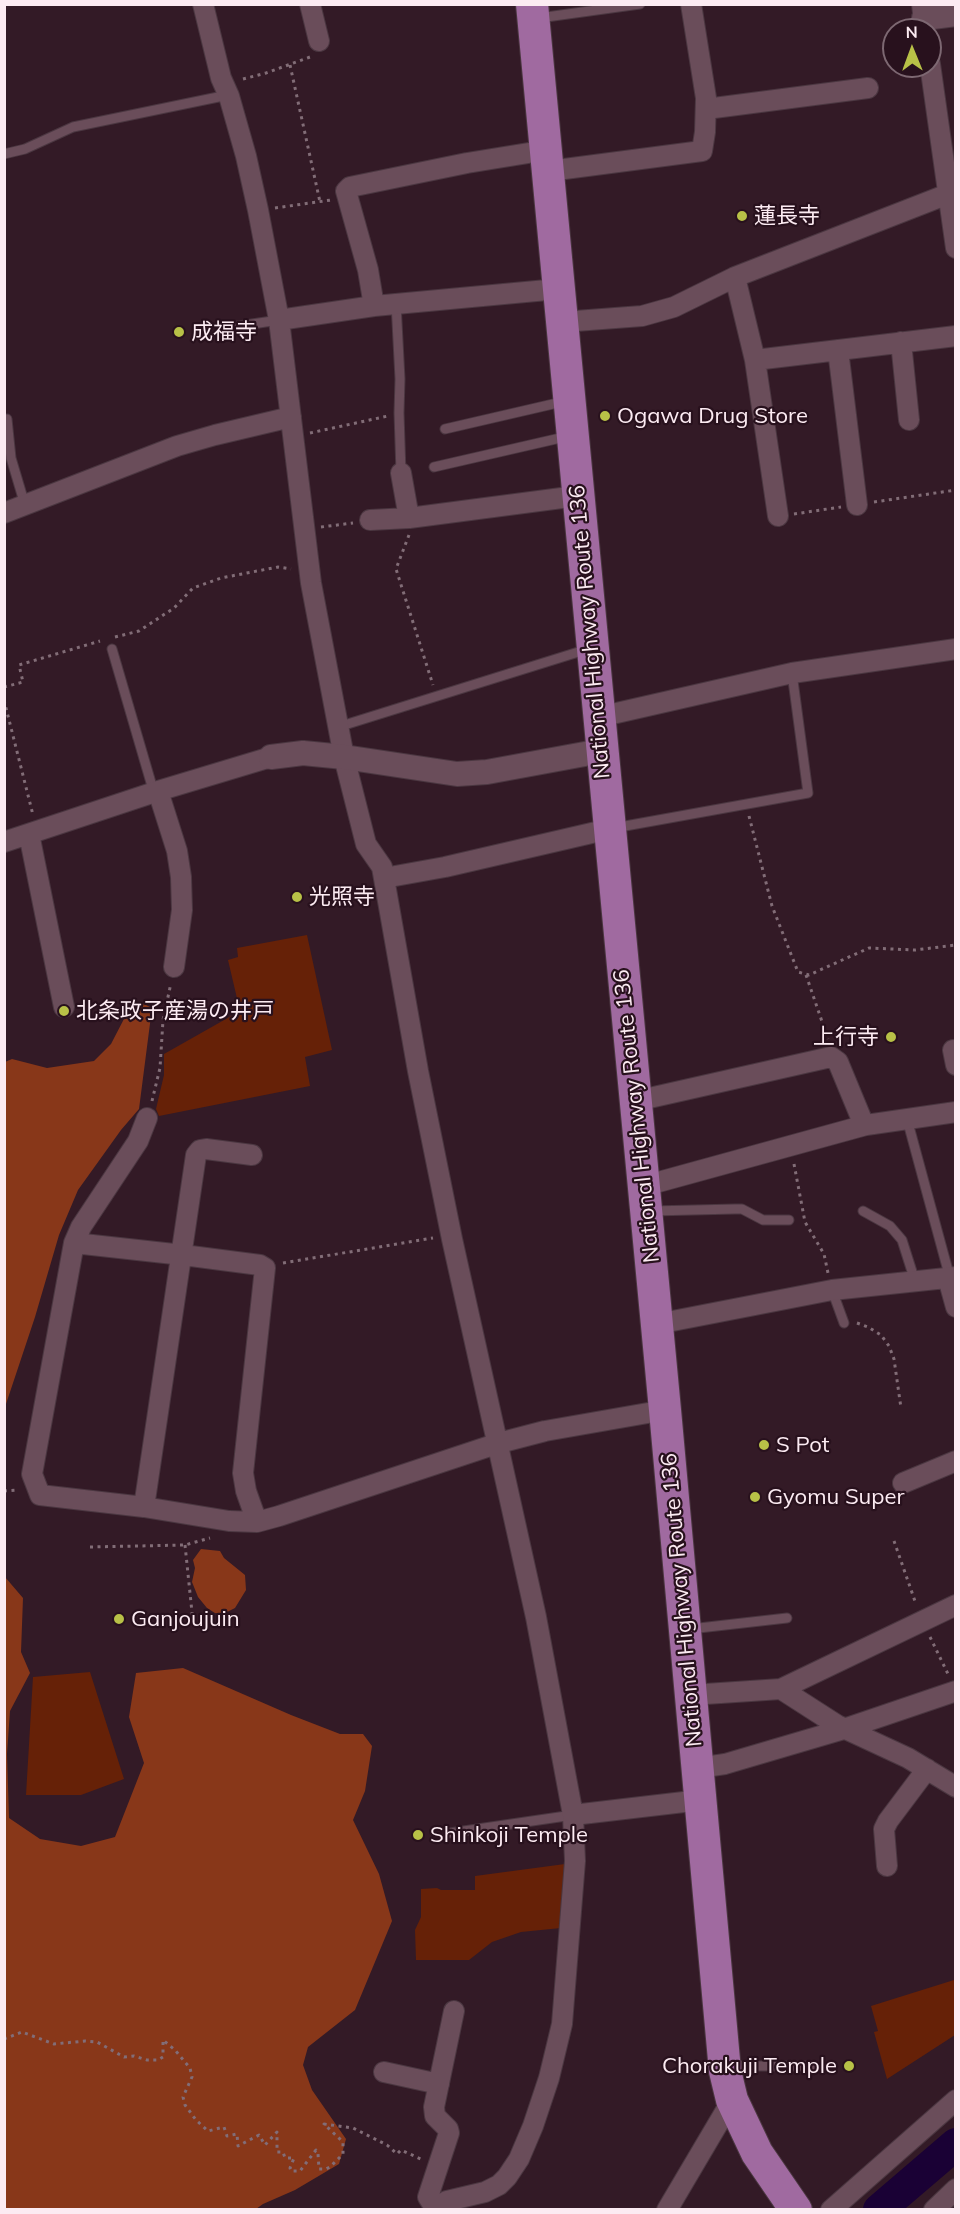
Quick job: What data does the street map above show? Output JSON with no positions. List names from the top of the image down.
{
  "streets": {
    "highway": ["National Highway Route 136"]
  },
  "places": [
    "蓮長寺",
    "成福寺",
    "Ogawa Drug Store",
    "光照寺",
    "北条政子産湯の井戸",
    "上行寺",
    "S Pot",
    "Gyomu Super",
    "Ganjoujuin",
    "Shinkoji Temple",
    "Chorakuji Temple"
  ],
  "north": "top"
}
